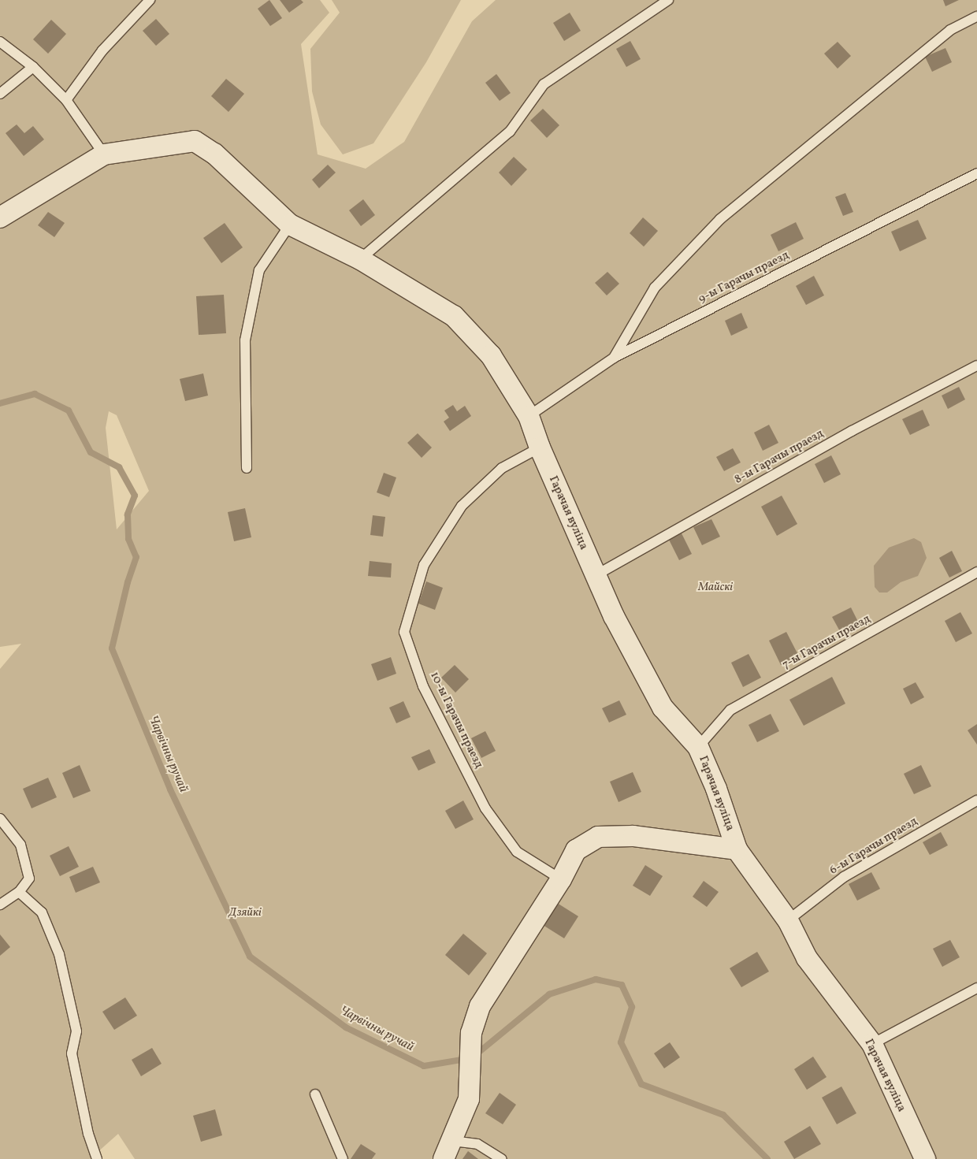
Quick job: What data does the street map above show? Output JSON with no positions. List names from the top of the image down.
{
  "streets": {
    "street": ["Гарачая вуліца"],
    "lane": [
      "9-ы Гарачы праезд",
      "8-ы Гарачы праезд",
      "7-ы Гарачы праезд",
      "10-ы Гарачы праезд",
      "6-ы Гарачы праезд"
    ]
  },
  "crossings": [
    ["9-ы Гарачы праезд", "Гарачая вуліца"],
    ["8-ы Гарачы праезд", "Гарачая вуліца"],
    ["Гарачая вуліца", "7-ы Гарачы праезд"],
    ["Гарачая вуліца", "10-ы Гарачы праезд"],
    ["Гарачая вуліца", "6-ы Гарачы праезд"]
  ],
  "water": ["Чарвічны ручай"],
  "parks": ["Майскі", "Дзяйкі"]
}
